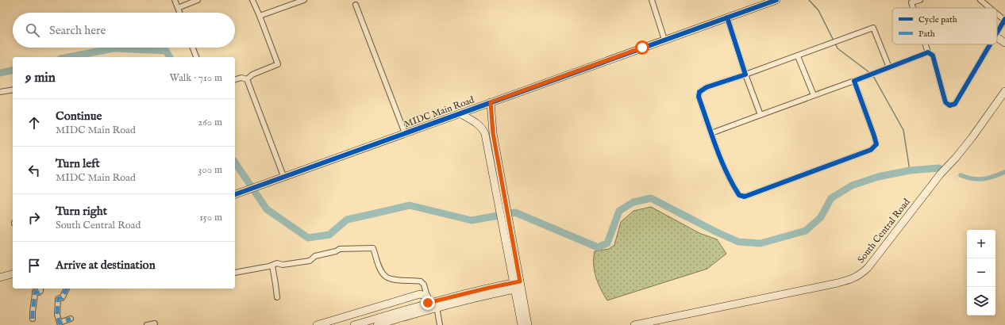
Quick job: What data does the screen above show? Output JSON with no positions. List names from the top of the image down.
{
  "streets": {
    "street": ["MIDC Main Road", "South Central Road"]
  },
  "legend": ["Cycle path", "Path"],
  "page": {
    "search": "Search here",
    "heading": ["9 min", "Walk · 710 m"],
    "list": [
      ["Continue", "MIDC Main Road", "260 m"],
      ["Turn left", "MIDC Main Road", "300 m"],
      ["Turn right", "South Central Road", "150 m"],
      "Arrive at destination"
    ],
    "map_buttons": ["+", "−"]
  }
}
